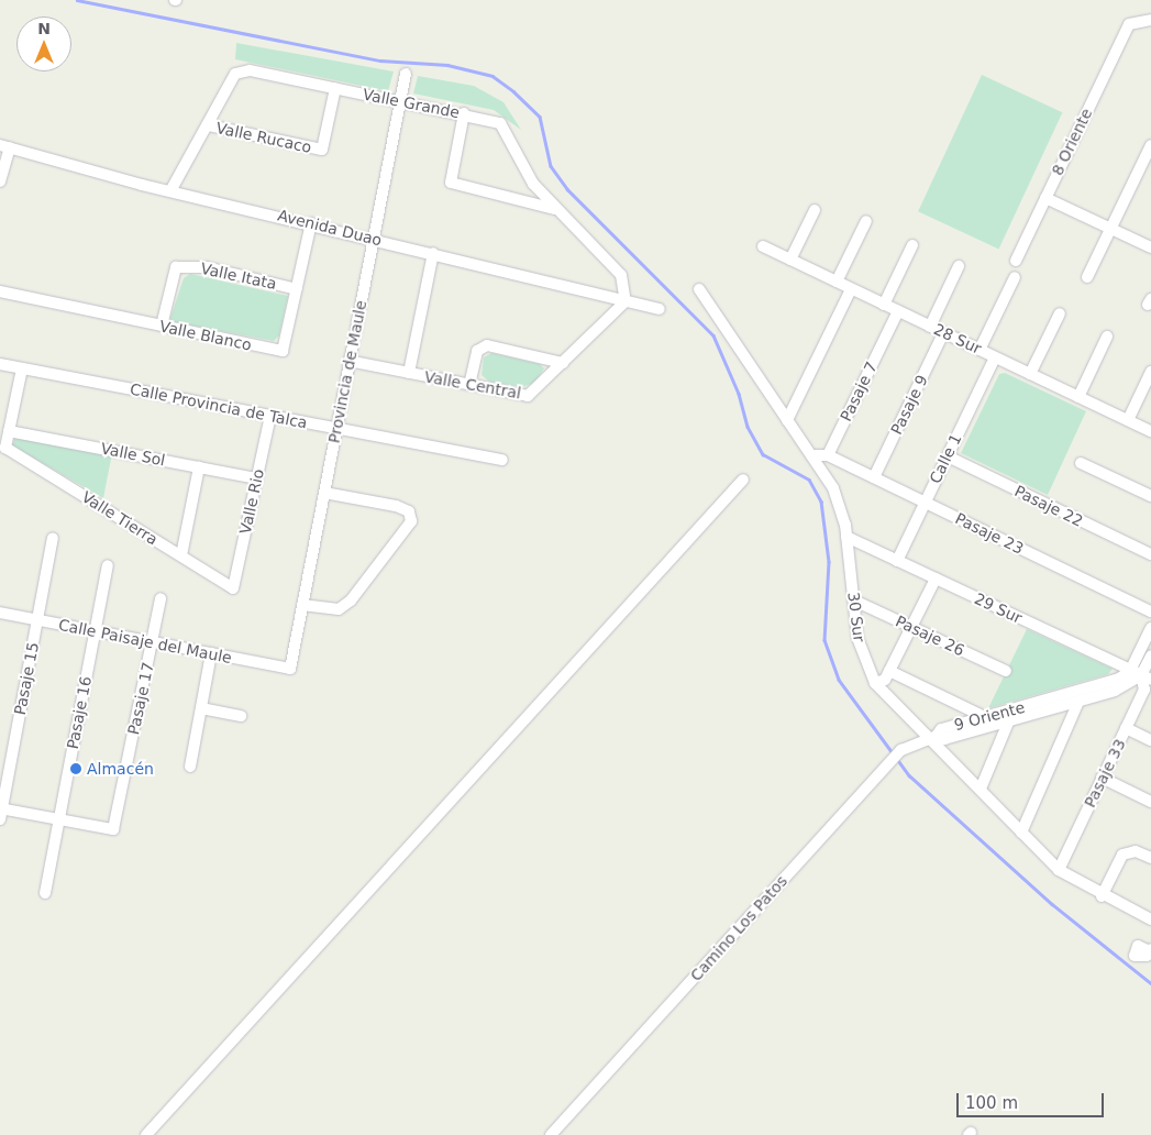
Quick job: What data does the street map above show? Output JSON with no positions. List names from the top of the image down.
{
  "streets": {
    "street": [
      "Valle Grande",
      "Valle Rucaco",
      "8 Oriente",
      "Avenida Duao",
      "Valle Itata",
      "Valle Blanco",
      "28 Sur",
      "Provincia de Maule",
      "Valle Central",
      "Pasaje 7",
      "Pasaje 9",
      "Calle Provincia de Talca",
      "Valle Sol",
      "Calle 1",
      "Valle Rio",
      "Pasaje 22",
      "Valle Tierra",
      "Pasaje 23",
      "29 Sur",
      "30 Sur",
      "Pasaje 26",
      "Calle Paisaje del Maule",
      "Pasaje 15",
      "Pasaje 17",
      "Pasaje 16",
      "9 Oriente",
      "Pasaje 33",
      "Camino Los Patos"
    ]
  },
  "crossings": [
    ["Valle Grande", "Valle Rucaco"],
    ["Valle Grande", "Avenida Duao"],
    ["Valle Grande", "Provincia de Maule"],
    ["Valle Grande", "Valle Central"],
    ["Avenida Duao", "Valle Blanco"],
    ["Avenida Duao", "Provincia de Maule"],
    ["Avenida Duao", "Valle Central"],
    ["Valle Itata", "Valle Blanco"],
    ["28 Sur", "Pasaje 7"],
    ["28 Sur", "Pasaje 9"],
    ["28 Sur", "Calle 1"],
    ["Provincia de Maule", "Valle Central"],
    ["Provincia de Maule", "Calle Provincia de Talca"],
    ["Provincia de Maule", "Calle Paisaje del Maule"],
    ["Pasaje 7", "Pasaje 23"],
    ["Pasaje 9", "Pasaje 23"],
    ["Calle Provincia de Talca", "Valle Rio"],
    ["Valle Sol", "Valle Rio"],
    ["Valle Sol", "Valle Tierra"],
    ["Calle 1", "Pasaje 22"],
    ["Calle 1", "Pasaje 23"],
    ["Calle 1", "29 Sur"],
    ["Valle Rio", "Valle Tierra"],
    ["29 Sur", "30 Sur"],
    ["29 Sur", "9 Oriente"],
    ["29 Sur", "Pasaje 33"],
    ["30 Sur", "Pasaje 26"],
    ["30 Sur", "9 Oriente"],
    ["30 Sur", "Pasaje 33"],
    ["30 Sur", "Camino Los Patos"],
    ["Calle Paisaje del Maule", "Pasaje 15"],
    ["Calle Paisaje del Maule", "Pasaje 17"],
    ["Calle Paisaje del Maule", "Pasaje 16"],
    ["Pasaje 17", "Pasaje 16"],
    ["9 Oriente", "Pasaje 33"],
    ["9 Oriente", "Camino Los Patos"]
  ],
  "places": ["Almacén"],
  "scale_bar": "100 m",
  "north": "top"
}
